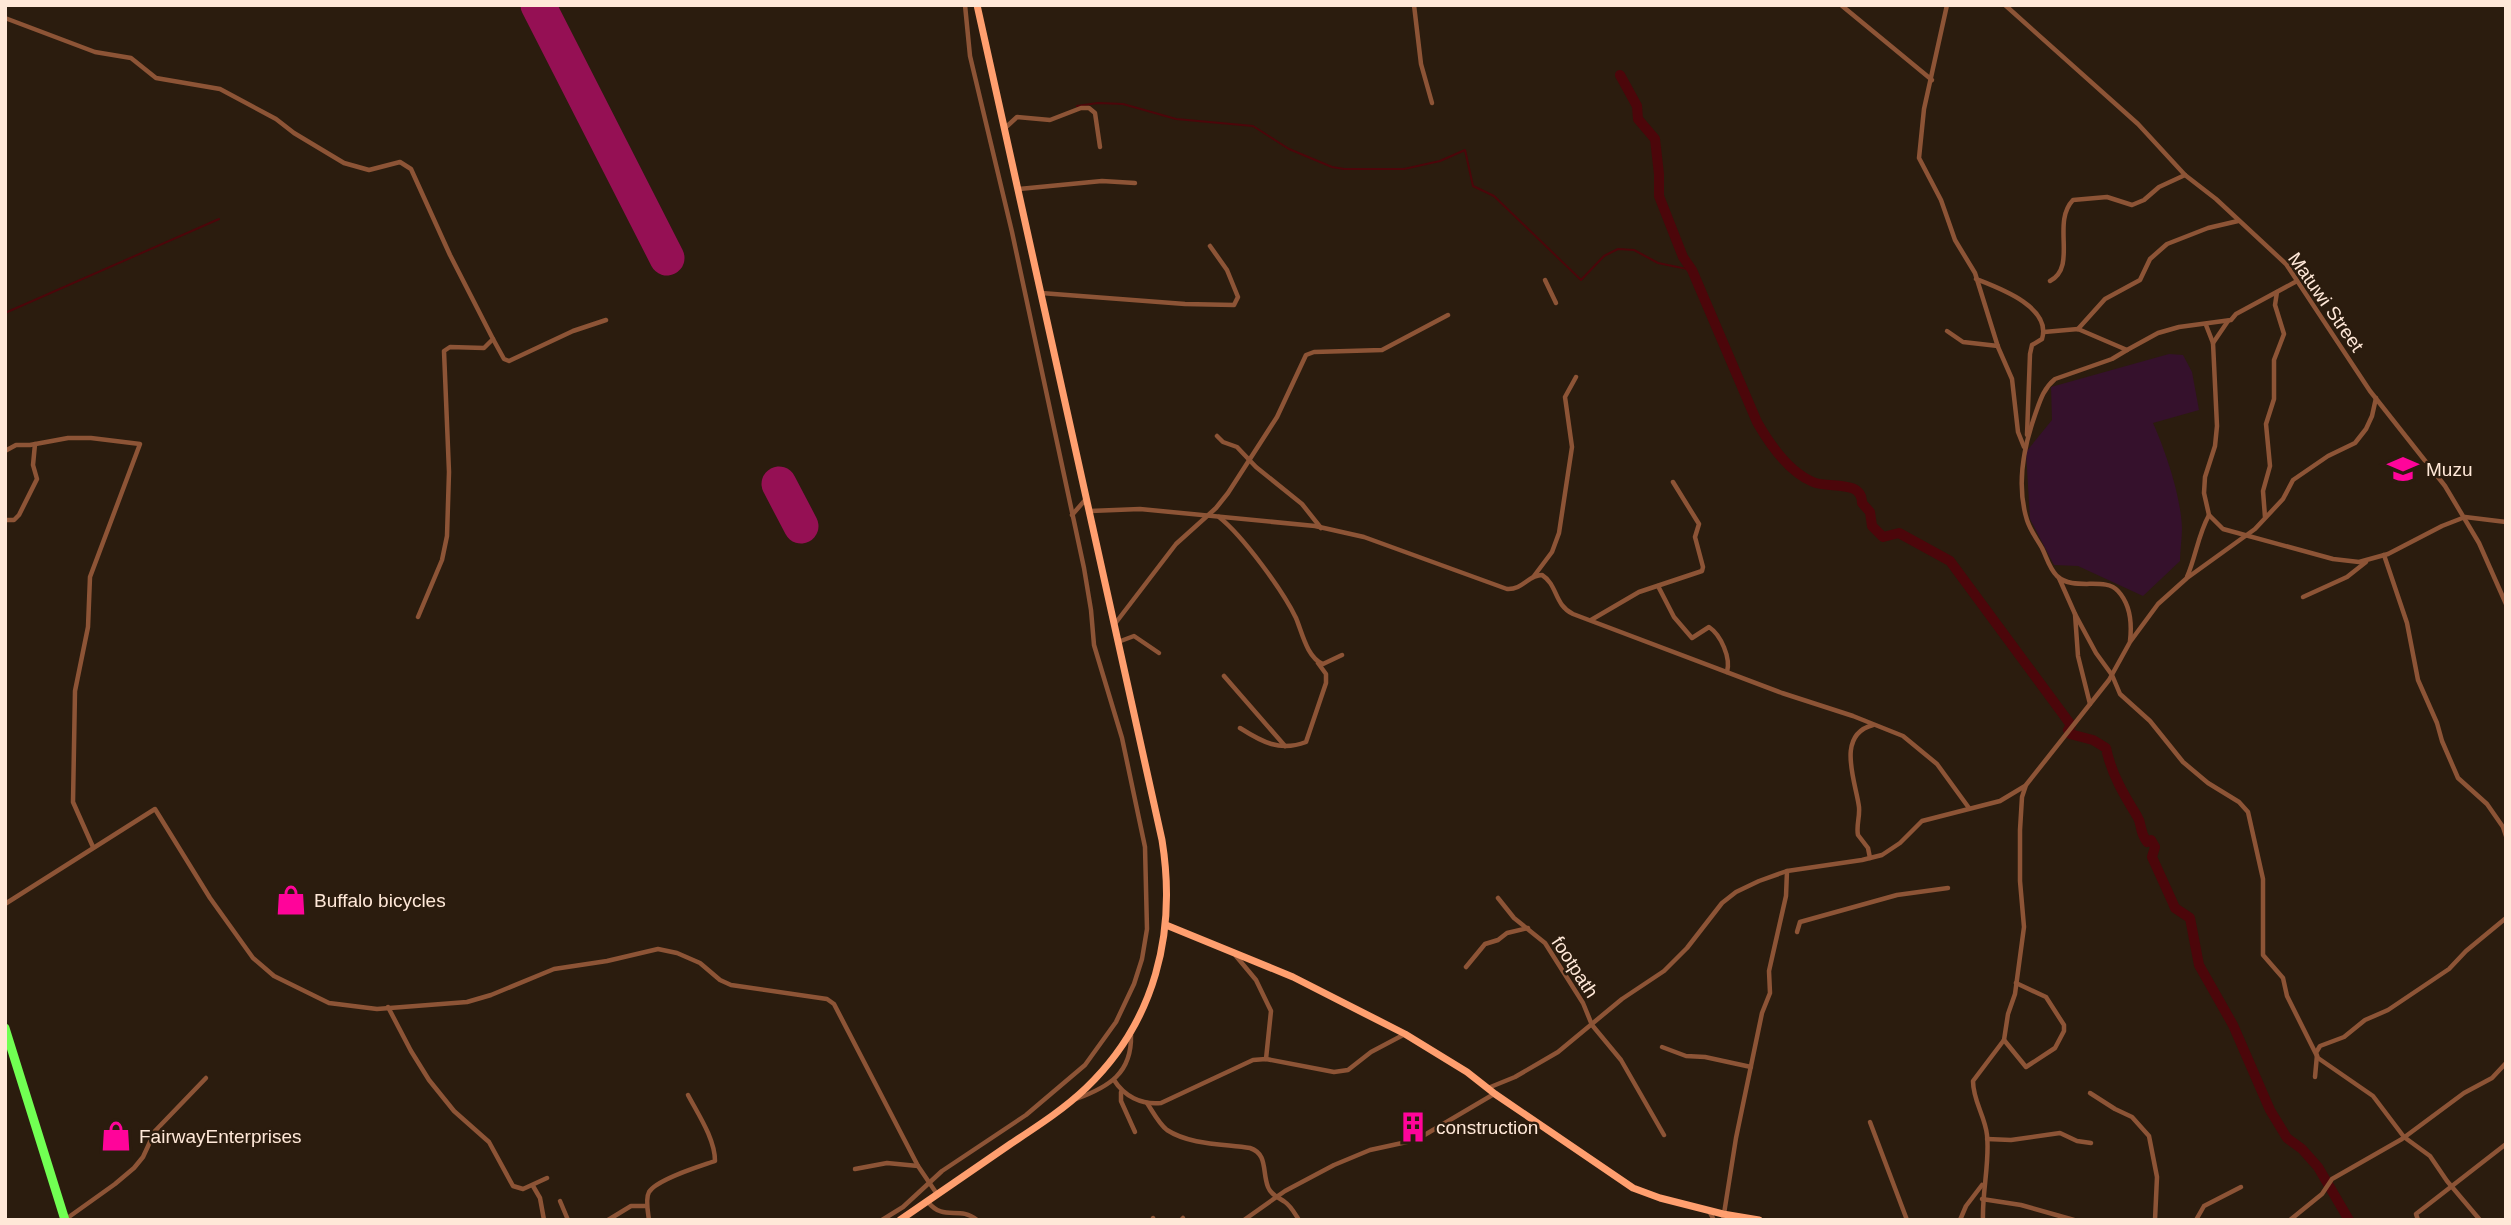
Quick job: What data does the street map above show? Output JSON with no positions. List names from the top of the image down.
{
  "streets": {
    "street": ["Matuwi Street", "footpath"]
  },
  "places": {
    "school or university": ["Muzu"],
    "shop": ["Buffalo bicycles", "FairwayEnterprises"],
    "building": ["construction"]
  }
}
